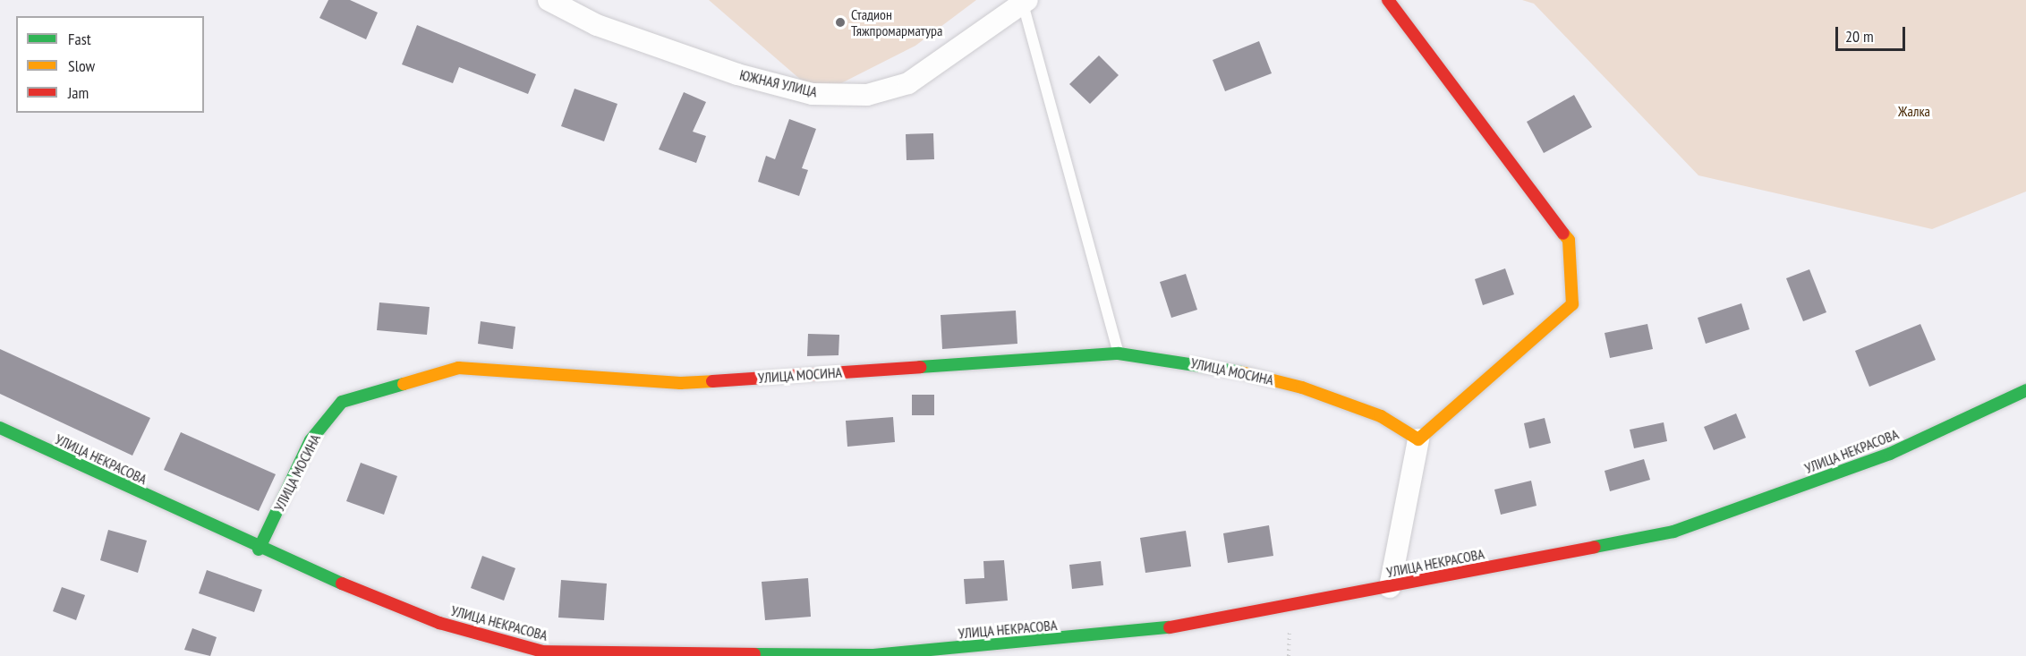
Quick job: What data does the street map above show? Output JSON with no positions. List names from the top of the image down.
{
  "streets": {
    "main road": ["УЛИЦА МОСИНА", "УЛИЦА НЕКРАСОВА"],
    "street": ["ЮЖНАЯ УЛИЦА"]
  },
  "crossings": [
    ["УЛИЦА МОСИНА", "УЛИЦА НЕКРАСОВА"]
  ],
  "parks": ["Жалка"],
  "places": ["Стадион Тяжпромарматура"],
  "legend": ["Fast", "Slow", "Jam"],
  "scale_bar": "20 m"
}
